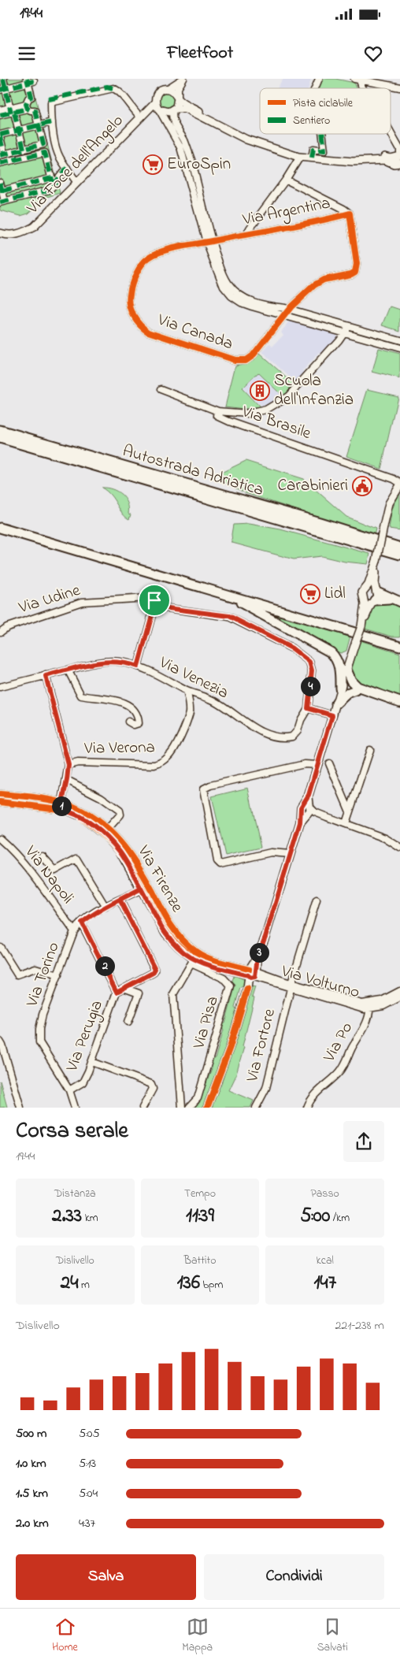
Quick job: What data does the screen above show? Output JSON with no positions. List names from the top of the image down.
{
  "streets": {
    "highway": ["Autostrada Adriatica"],
    "main road": ["Via Foce dell'Angelo"],
    "street": [
      "Via Argentina",
      "Via Canada",
      "Via Brasile",
      "Via Udine",
      "Via Venezia",
      "Via Verona",
      "Via Napoli",
      "Via Firenze",
      "Via Torino",
      "Via Volturno",
      "Via Pisa",
      "Via Perugia",
      "Via Po",
      "Via Fortore"
    ]
  },
  "crossings": [
    ["Via Argentina", "Via Canada"],
    ["Via Venezia", "Via Verona"],
    ["Via Napoli", "Via Torino"],
    ["Via Firenze", "Via Torino"],
    ["Via Firenze", "Via Volturno"],
    ["Via Firenze", "Via Pisa"],
    ["Via Torino", "Via Perugia"],
    ["Via Volturno", "Via Po"],
    ["Via Volturno", "Via Fortore"]
  ],
  "places": {
    "supermarket": ["EuroSpin", "Lidl"],
    "building": ["Scuola dell'Infanzia"],
    "public building": ["Carabinieri"]
  },
  "legend": ["Pista ciclabile", "Sentiero"],
  "page": {
    "status": "19:44",
    "header": "Fleetfoot",
    "pins": [
      "4",
      "1",
      "3",
      "2"
    ],
    "heading": ["Corsa serale", "19:44"],
    "stats": [
      ["Distanza", "2.33 km"],
      ["Tempo", "11:39"],
      ["Passo", "5:00 /km"],
      ["Dislivello", "24 m"],
      ["Battito", "136 bpm"],
      ["kcal", "147"]
    ],
    "chart": ["Dislivello", "221–238 m"],
    "list": [
      {
        "name": "500 m",
        "note": "5:05"
      },
      {
        "name": "1.0 km",
        "note": "5:13"
      },
      {
        "name": "1.5 km",
        "note": "5:04"
      },
      {
        "name": "2.0 km",
        "note": "4:37"
      }
    ],
    "buttons": ["Salva", "Condividi"],
    "tabs": ["Home", "Mappa", "Salvati"]
  }
}
